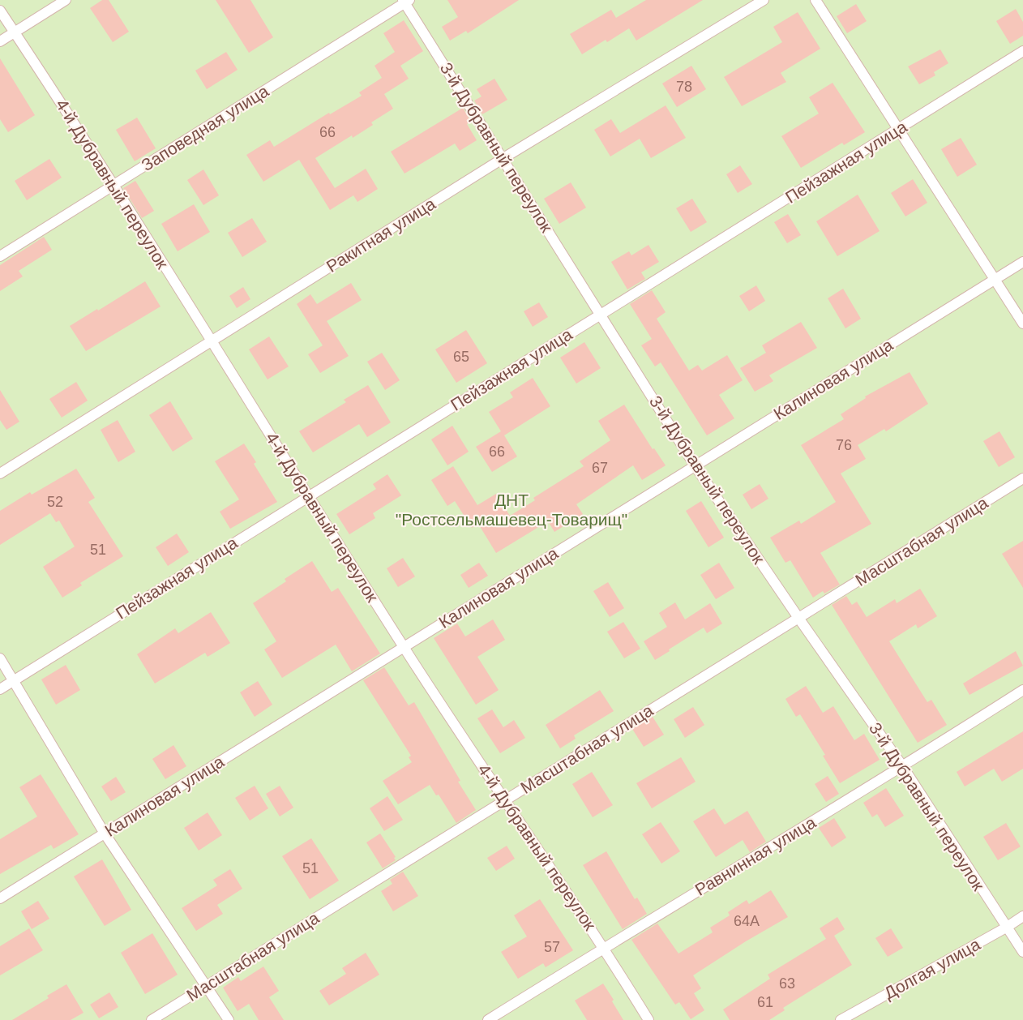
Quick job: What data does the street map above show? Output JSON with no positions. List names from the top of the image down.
{
  "streets": {
    "lane": [
      "Заповедная улица",
      "3-й Дубравный переулок",
      "Пейзажная улица",
      "4-й Дубравный переулок",
      "Ракитная улица",
      "Калиновая улица",
      "Масштабная улица",
      "Равнинная улица",
      "Долгая улица"
    ]
  },
  "crossings": [
    ["Заповедная улица", "3-й Дубравный переулок"],
    ["Заповедная улица", "4-й Дубравный переулок"],
    ["3-й Дубравный переулок", "Пейзажная улица"],
    ["3-й Дубравный переулок", "Ракитная улица"],
    ["3-й Дубравный переулок", "Калиновая улица"],
    ["3-й Дубравный переулок", "Масштабная улица"],
    ["3-й Дубравный переулок", "Равнинная улица"],
    ["3-й Дубравный переулок", "Долгая улица"],
    ["Пейзажная улица", "4-й Дубравный переулок"],
    ["4-й Дубравный переулок", "Ракитная улица"],
    ["4-й Дубравный переулок", "Калиновая улица"],
    ["4-й Дубравный переулок", "Масштабная улица"],
    ["4-й Дубравный переулок", "Равнинная улица"]
  ],
  "parks": ["ДНТ \"Ростсельмашевец-Товарищ\""],
  "house_numbers": [
    "78",
    "66",
    "65",
    "76",
    "66",
    "67",
    "52",
    "51",
    "51",
    "64А",
    "57",
    "63",
    "61"
  ]
}
